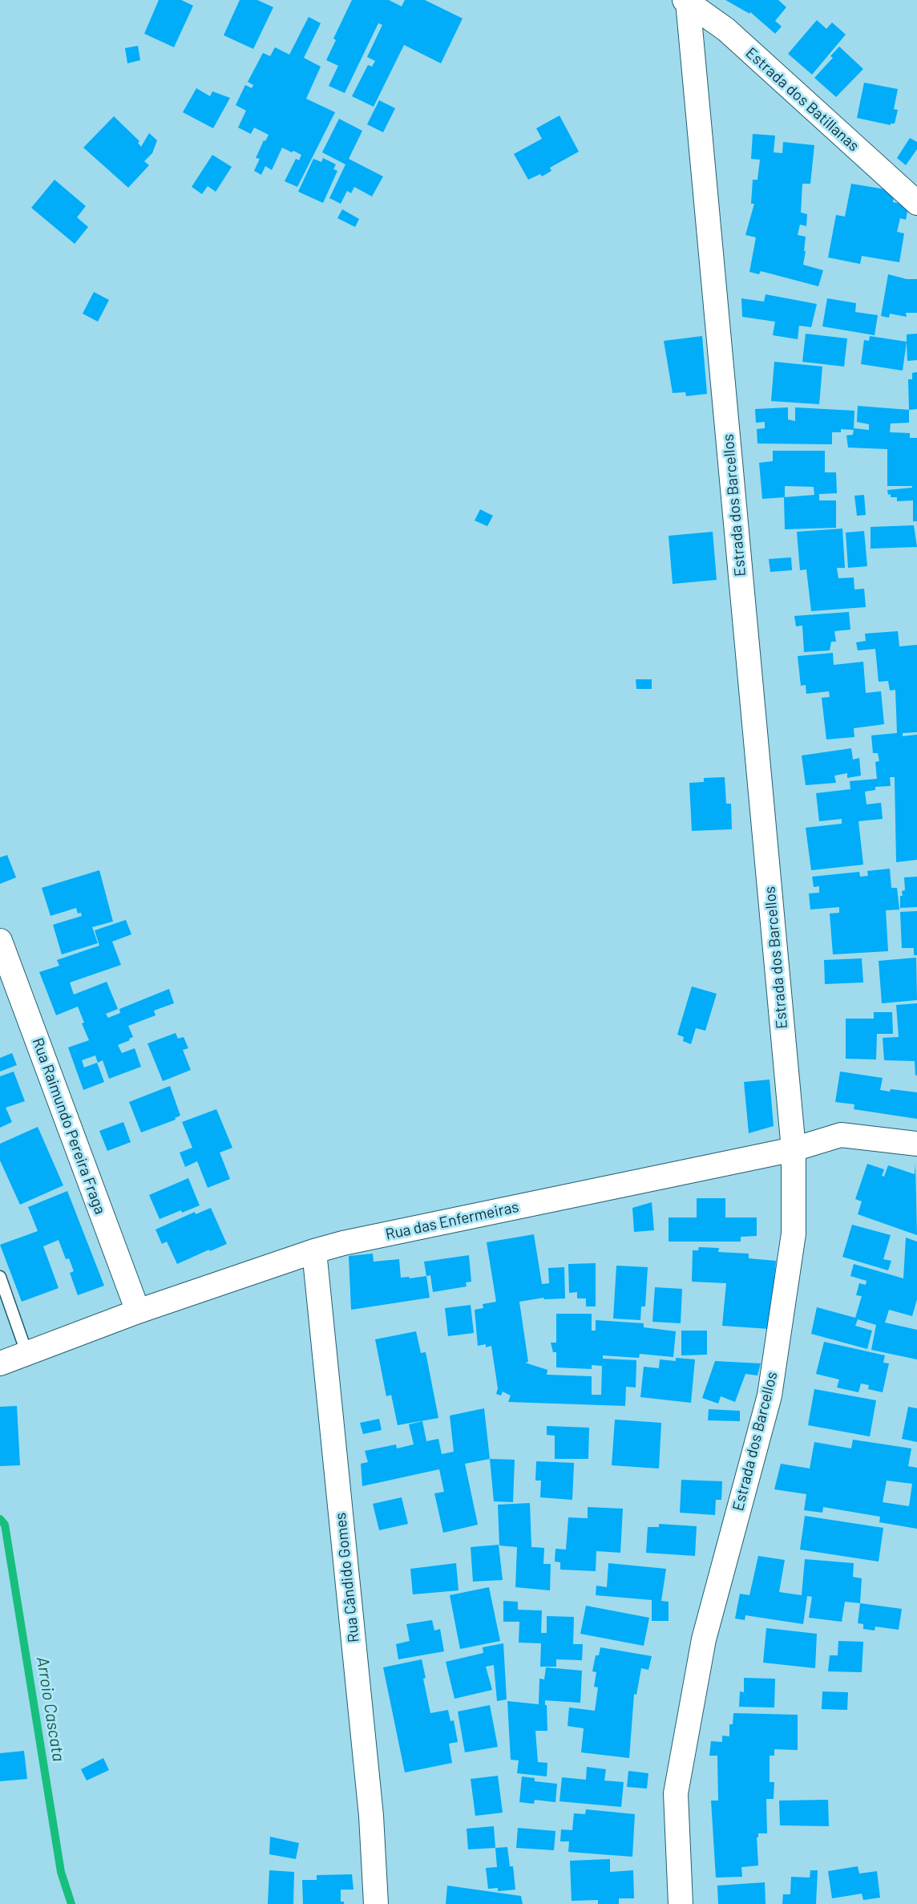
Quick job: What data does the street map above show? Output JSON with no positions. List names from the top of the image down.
{
  "streets": {
    "street": [
      "Estrada dos Batillanas",
      "Estrada dos Barcellos",
      "Rua Raimundo Pereira Fraga",
      "Rua das Enfermeiras",
      "Rua Cândido Gomes"
    ]
  },
  "crossings": [
    ["Estrada dos Batillanas", "Estrada dos Barcellos"],
    ["Estrada dos Barcellos", "Rua das Enfermeiras"],
    ["Rua Raimundo Pereira Fraga", "Rua das Enfermeiras"],
    ["Rua das Enfermeiras", "Rua Cândido Gomes"]
  ],
  "water": ["Arroio Cascata"]
}
